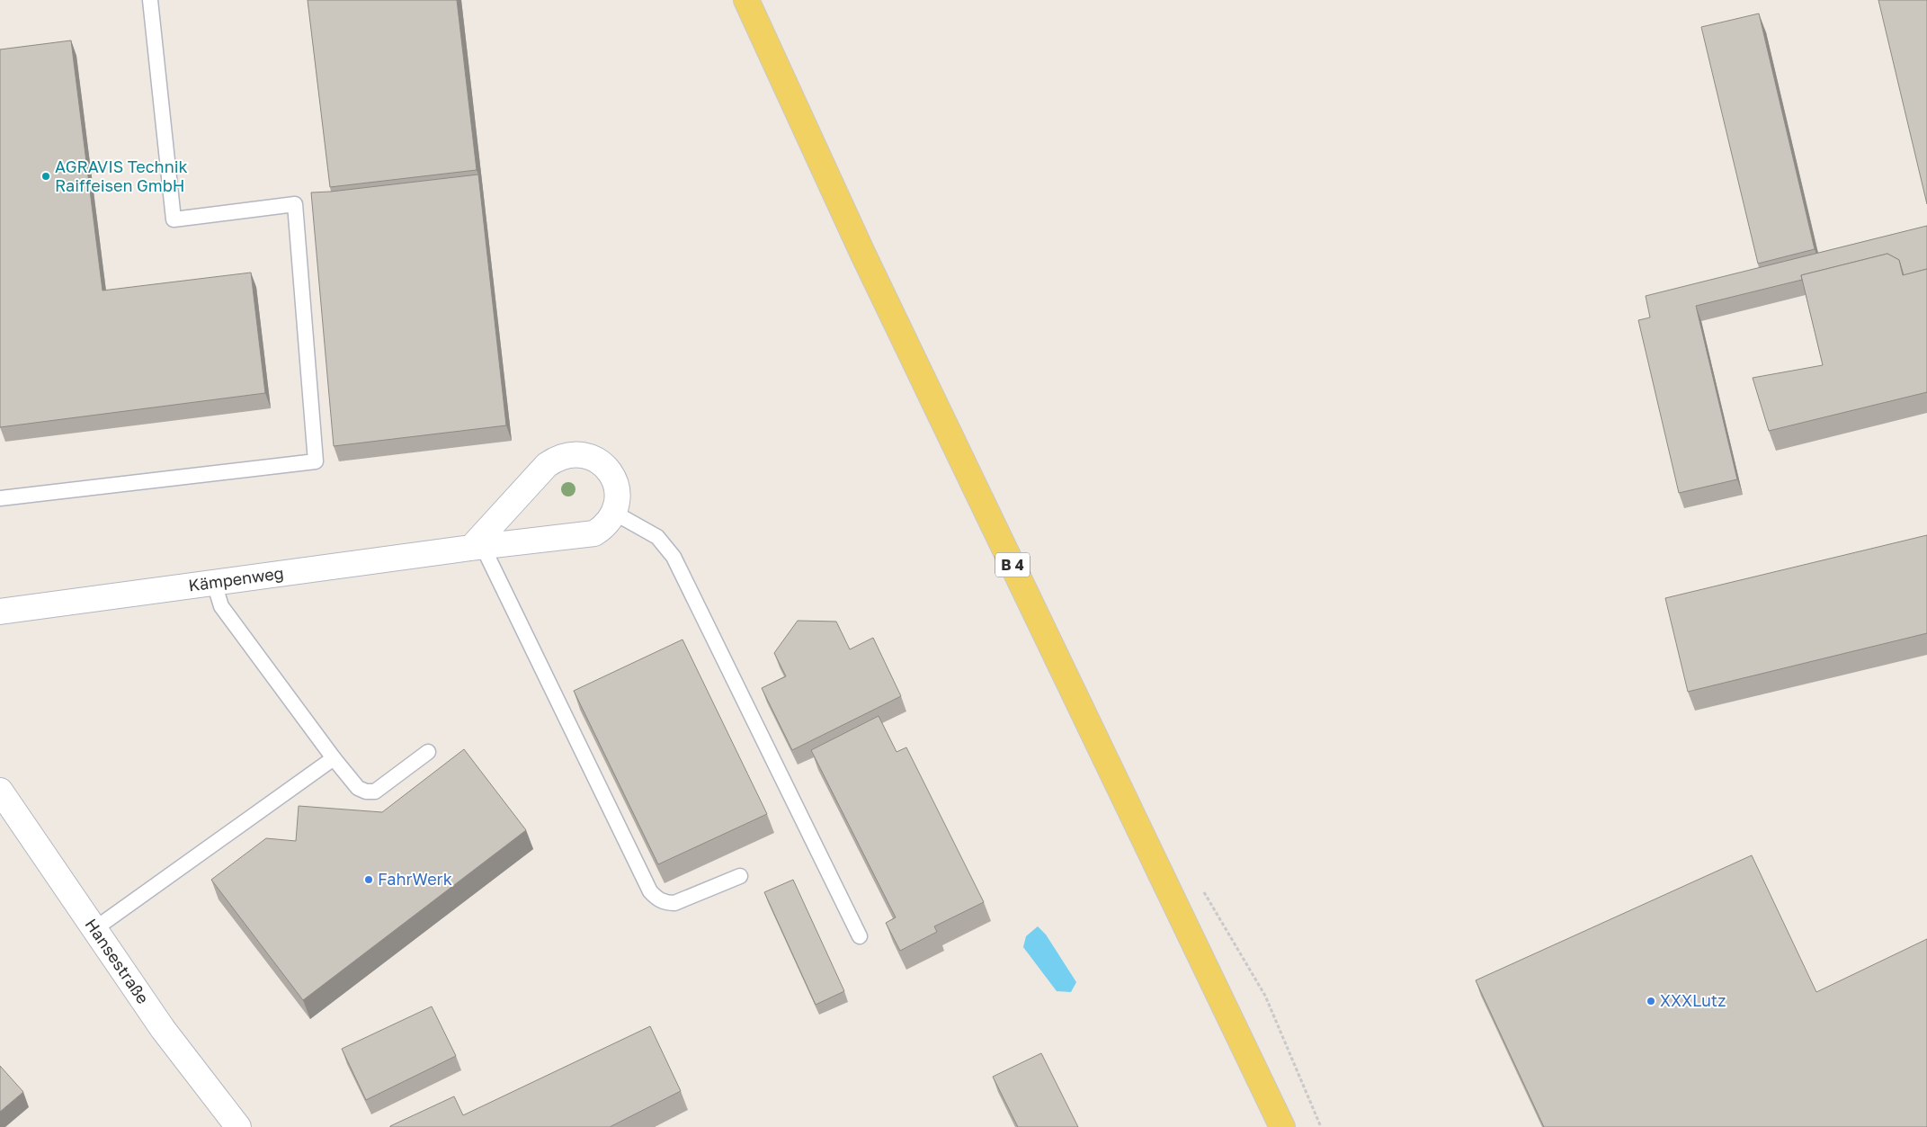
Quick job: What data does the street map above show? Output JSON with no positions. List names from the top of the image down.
{
  "streets": {
    "main road": ["B 4"],
    "street": ["Kämpenweg", "Hansestraße"]
  },
  "places": ["AGRAVIS Technik Raiffeisen GmbH", "FahrWerk", "XXXLutz"]
}
